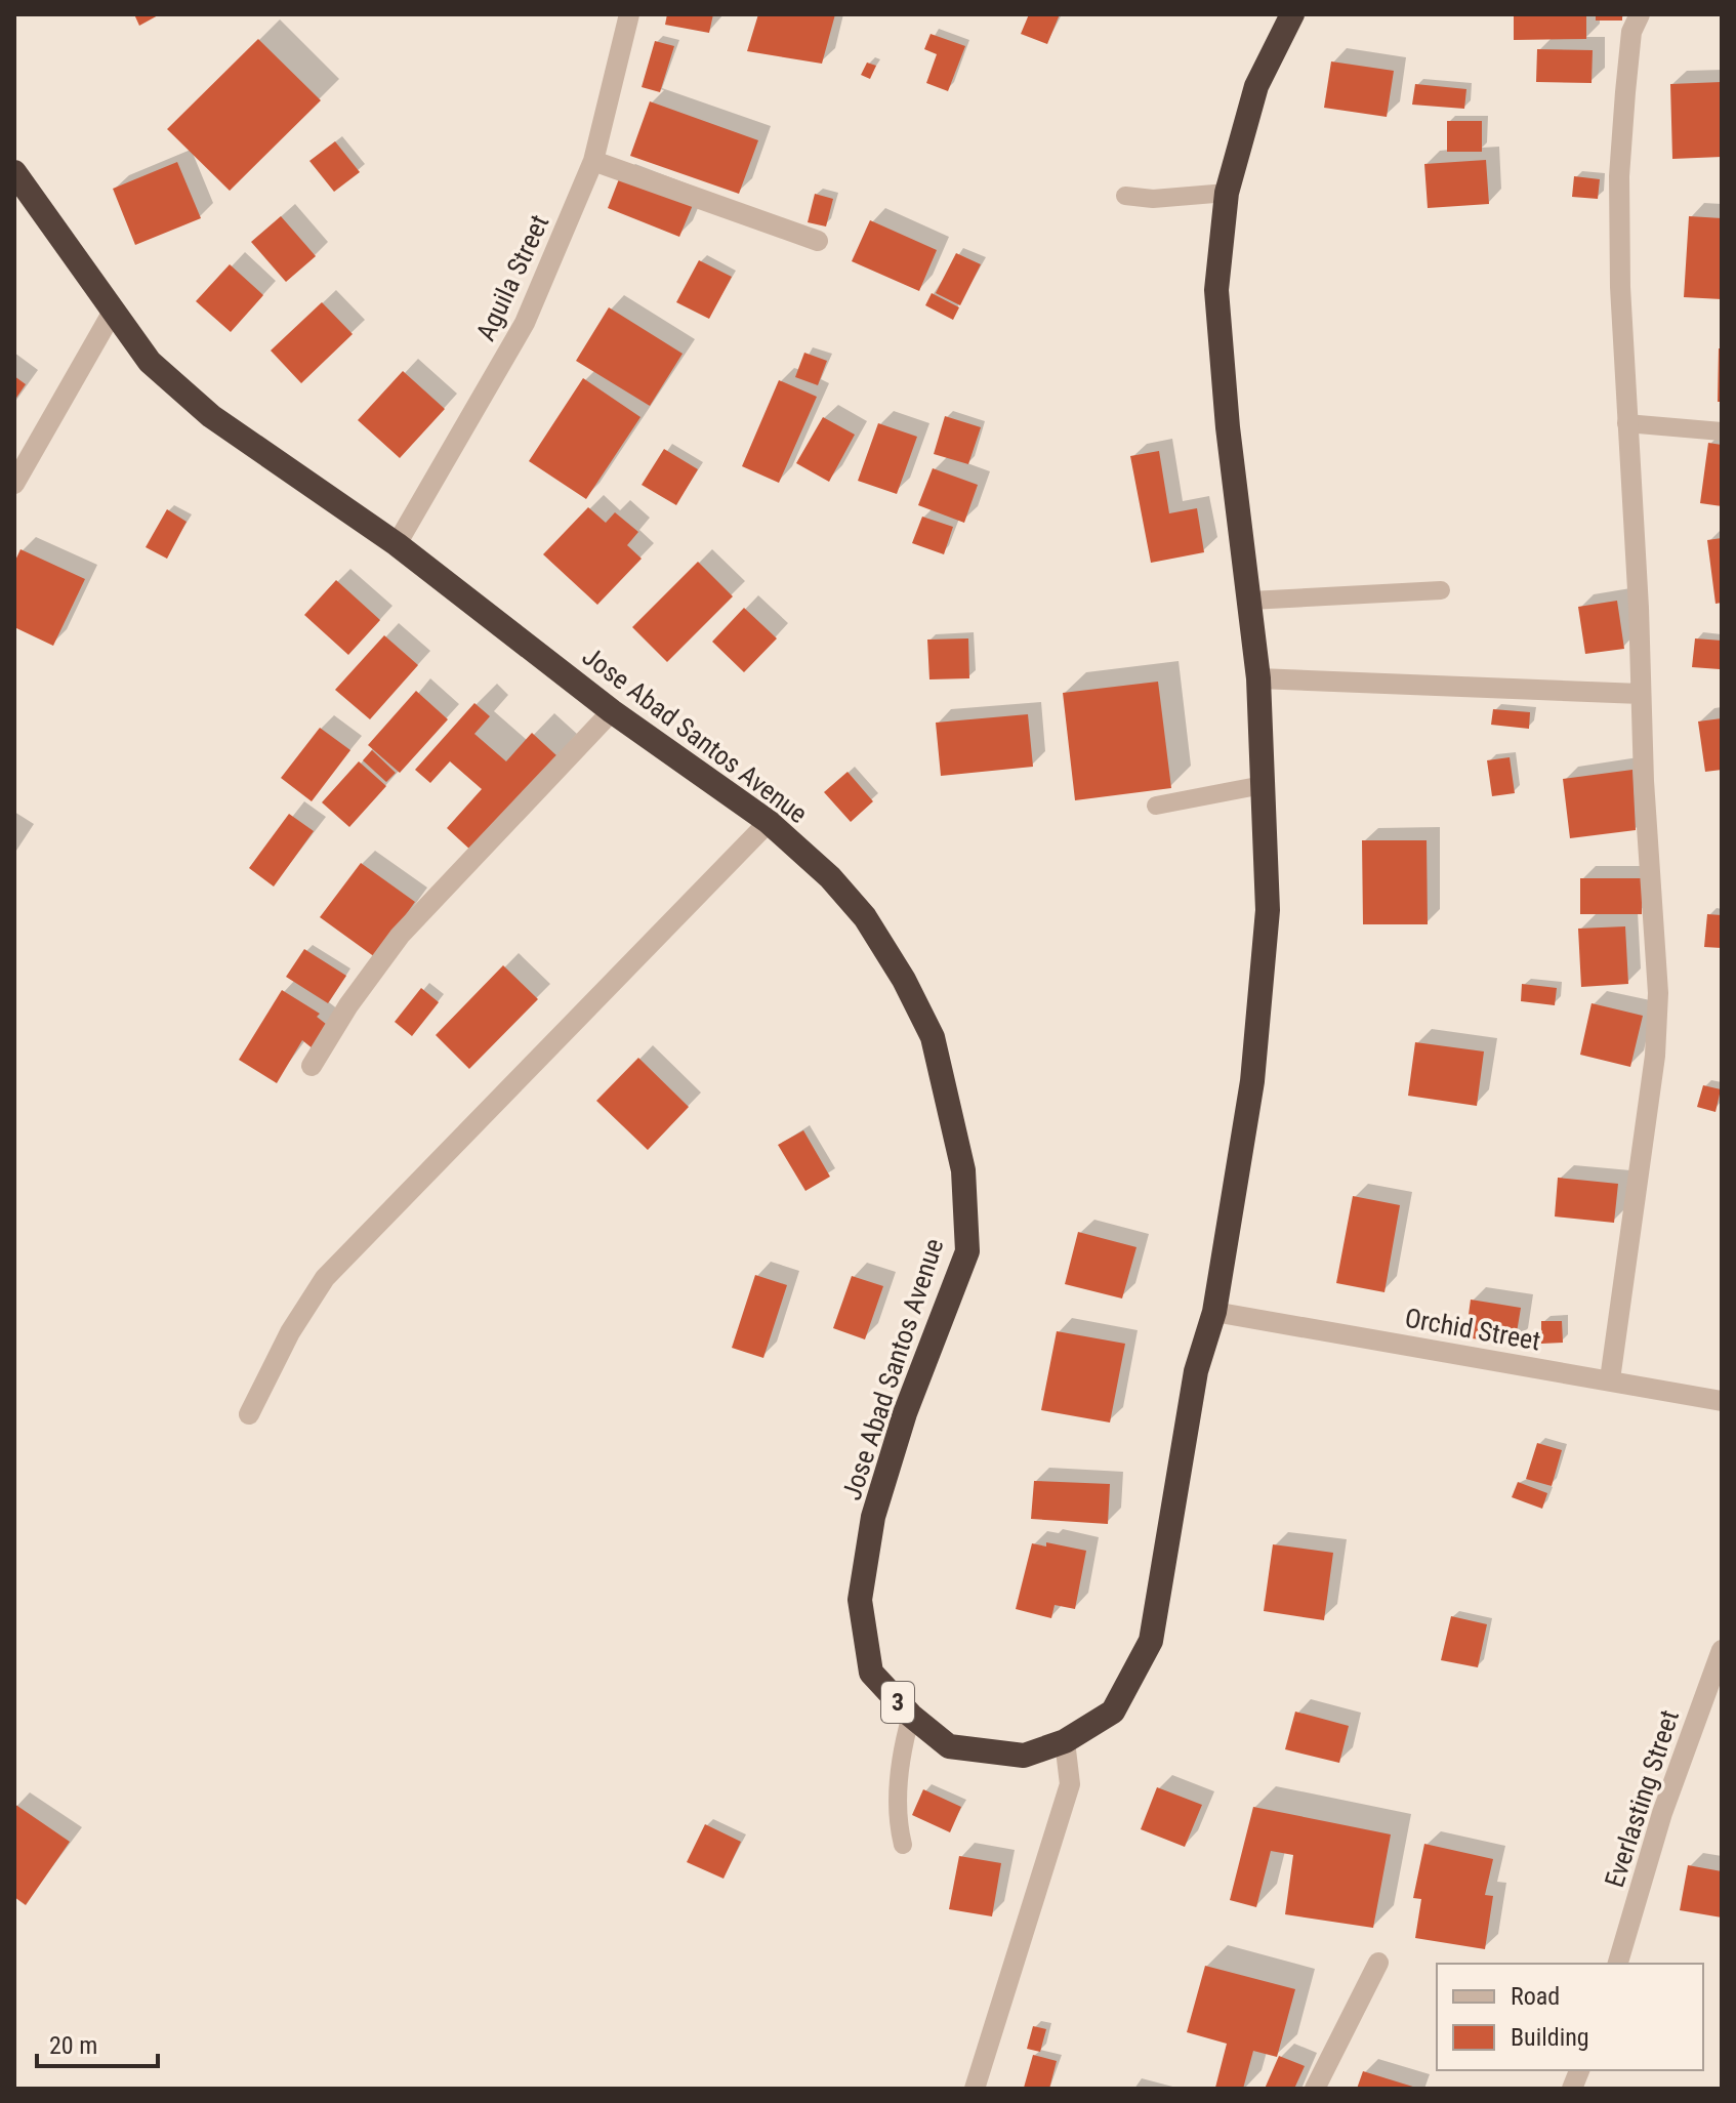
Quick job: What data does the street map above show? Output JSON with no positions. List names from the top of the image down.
{
  "streets": {
    "highway": ["Jose Abad Santos Avenue", "3"],
    "street": ["Aguila Street", "Orchid Street", "Everlasting Street"]
  },
  "crossings": [
    ["Aguila Street", "Jose Abad Santos Avenue"],
    ["Jose Abad Santos Avenue", "Orchid Street"]
  ],
  "legend": ["Road", "Building"],
  "scale_bar": "20 m"
}
